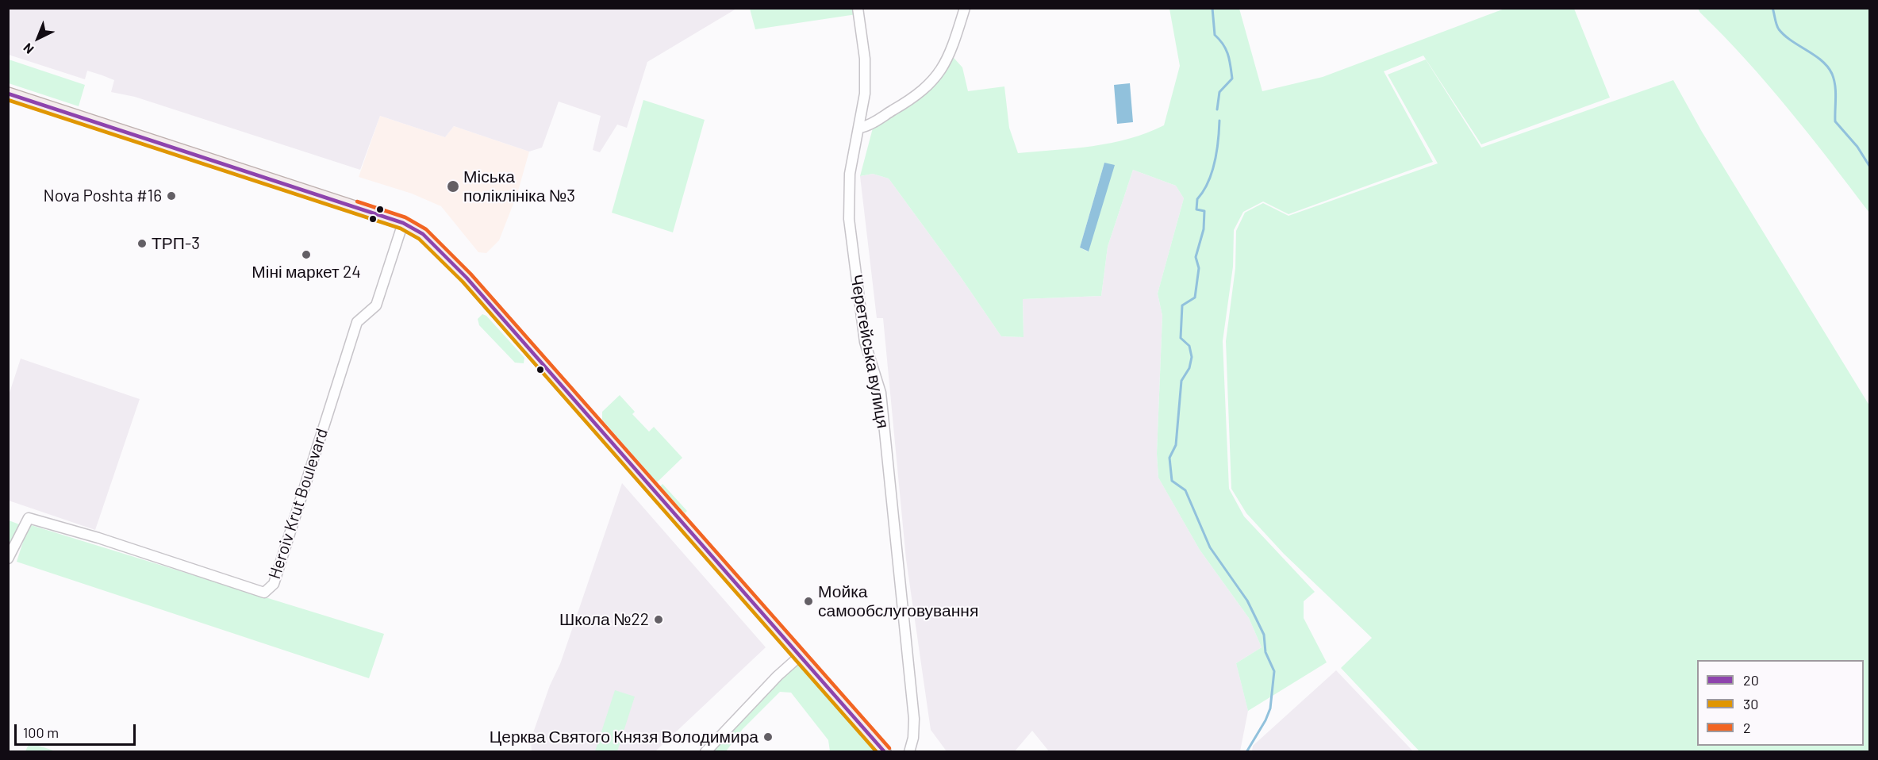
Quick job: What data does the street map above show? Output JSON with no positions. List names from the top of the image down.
{
  "streets": {
    "street": ["Черетейська вулиця", "Heroiv Krut Boulevard"]
  },
  "places": [
    "Міська поліклініка №3",
    "Nova Poshta #16",
    "ТРП-3",
    "Міні маркет 24",
    "Мойка самообслуговування",
    "Школа №22",
    "Церква Святого Князя Володимира"
  ],
  "lines": ["transit line 20", "transit line 30", "transit line 2"],
  "legend": ["20", "30", "2"],
  "scale_bar": "100 m",
  "north": "bottom left"
}
